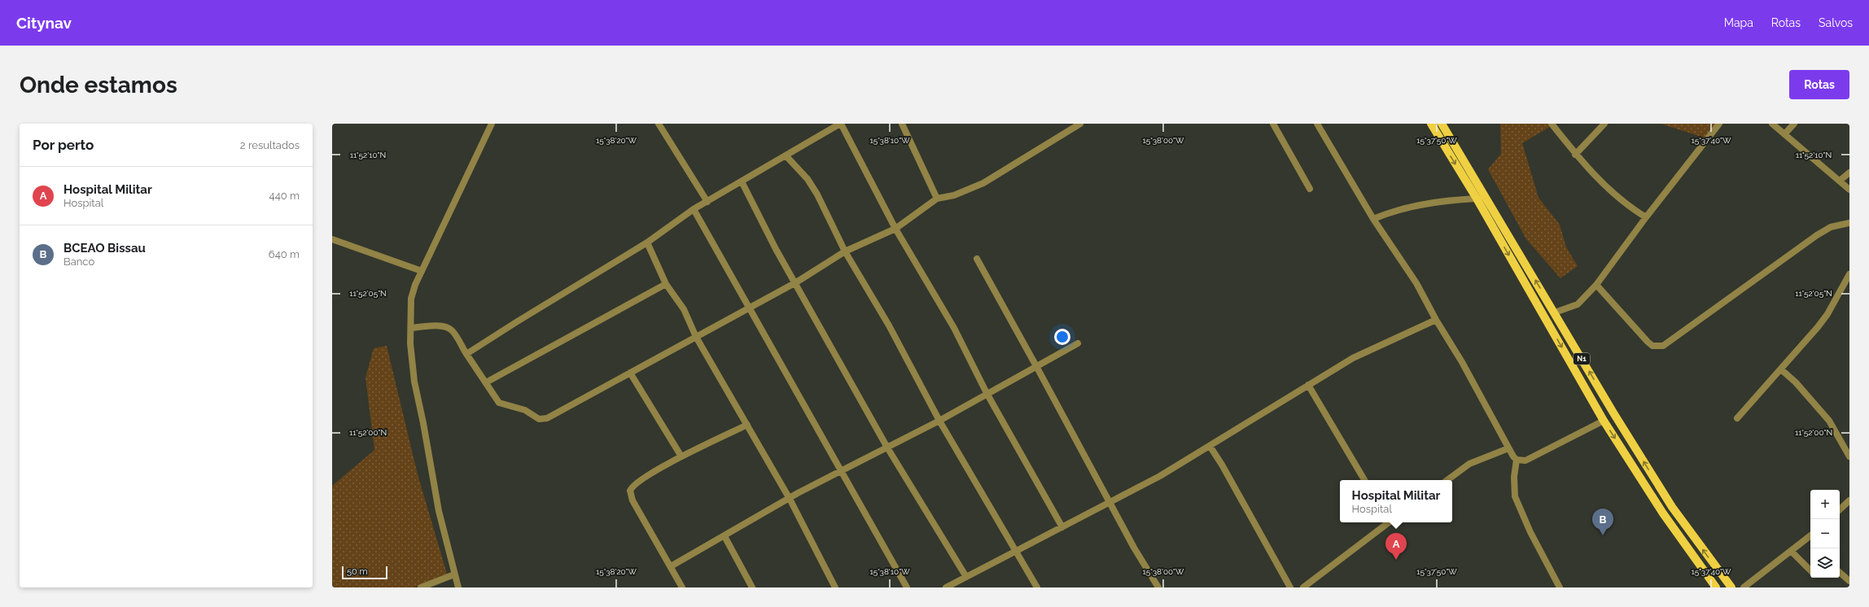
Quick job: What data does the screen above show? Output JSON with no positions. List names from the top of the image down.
{
  "streets": {
    "main road": ["N1"]
  },
  "scale_bar": "50 m",
  "page": {
    "header": "Citynav",
    "nav": ["Mapa", "Rotas", "Salvos"],
    "buttons": "Rotas",
    "title": "Onde estamos",
    "heading": ["Por perto", "2 resultados"],
    "list": [
      {
        "mark": "A",
        "name": "Hospital Militar",
        "note": "Hospital",
        "value": "440 m"
      },
      {
        "mark": "B",
        "name": "BCEAO Bissau",
        "note": "Banco",
        "value": "640 m"
      }
    ],
    "popup": ["Hospital Militar", "Hospital"],
    "map_buttons": ["+", "−"],
    "pins": ["B", "A"],
    "scale": "50 m"
  },
  "coordinates": [
    "15°38'20\"W",
    "15°38'10\"W",
    "15°38'00\"W",
    "15°37'50\"W",
    "15°37'40\"W",
    "11°52'10\"N",
    "11°52'05\"N",
    "11°52'00\"N"
  ]
}
